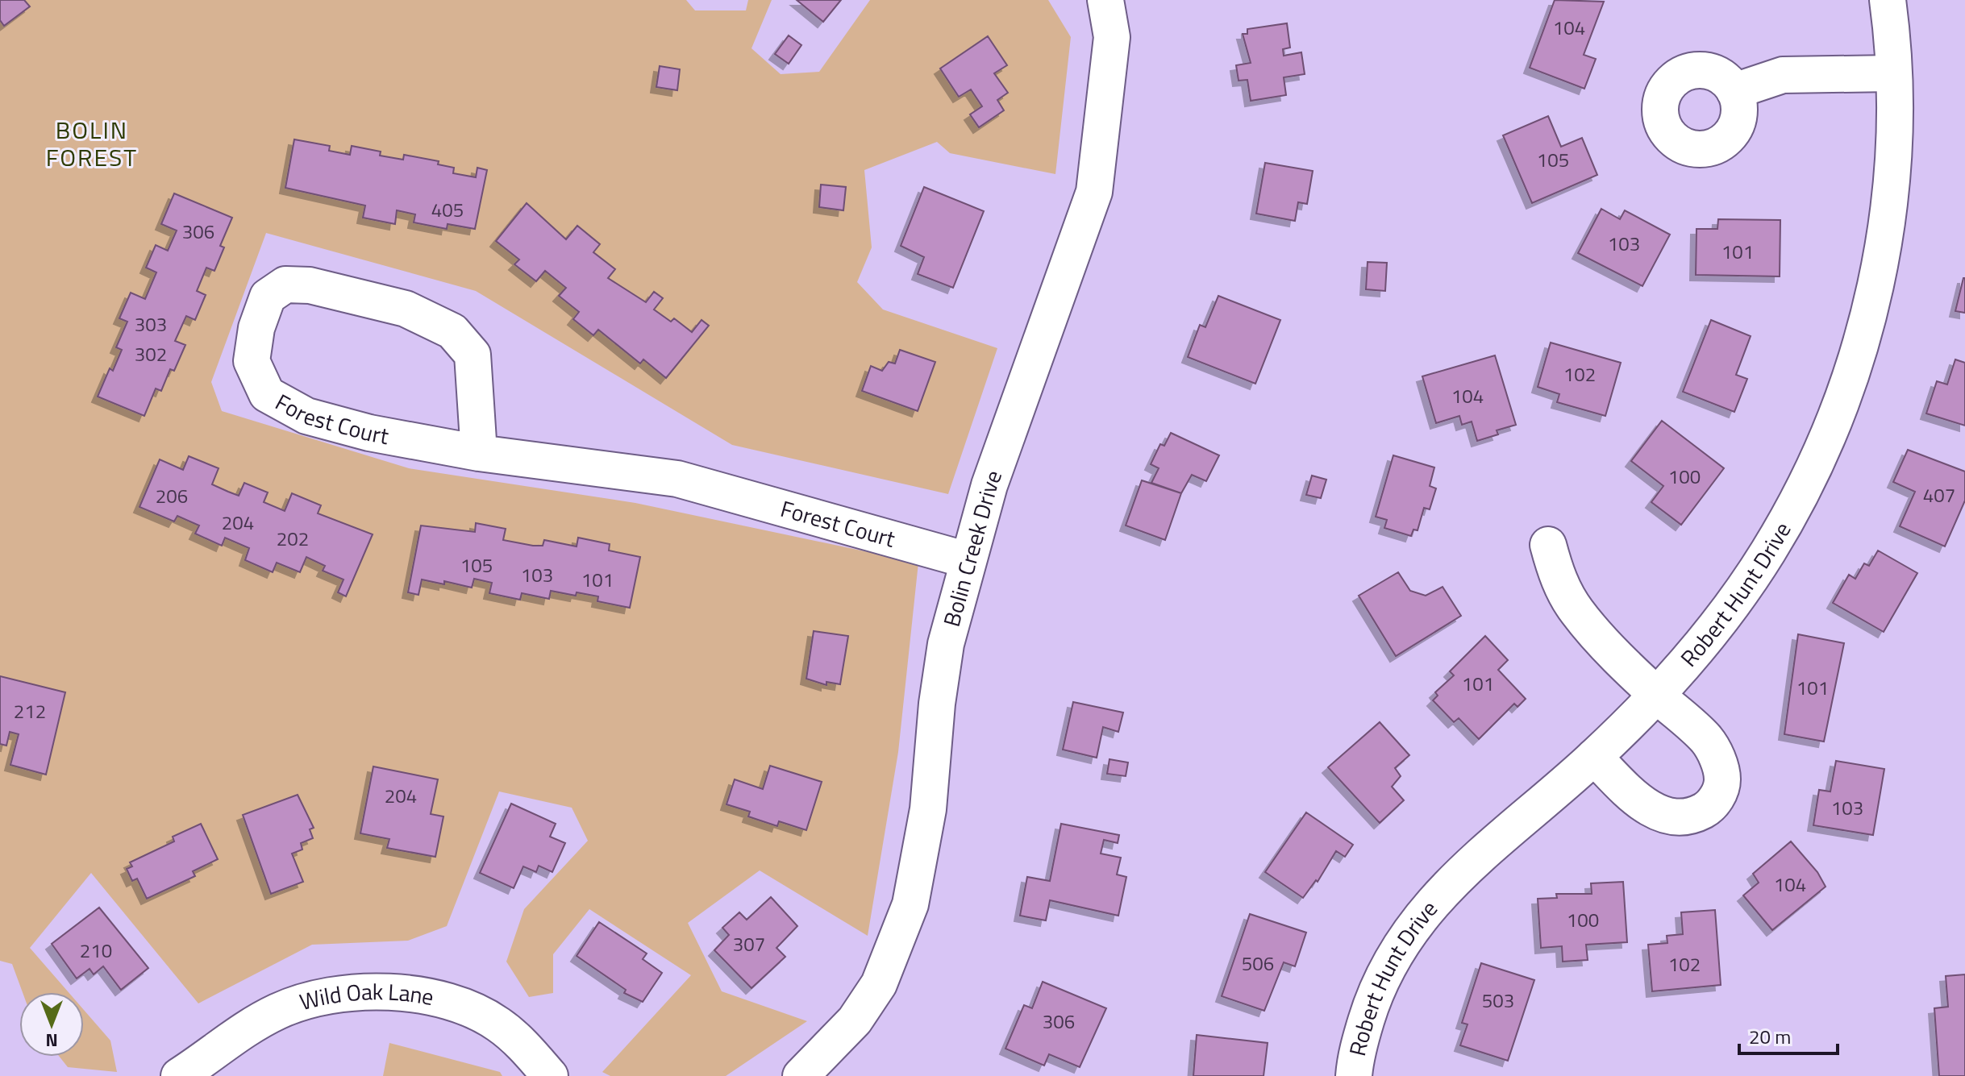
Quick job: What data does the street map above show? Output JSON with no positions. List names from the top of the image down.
{
  "streets": {
    "street": [
      "Forest Court",
      "Bolin Creek Drive",
      "Robert Hunt Drive",
      "Wild Oak Lane"
    ]
  },
  "crossings": [
    ["Forest Court", "Bolin Creek Drive"]
  ],
  "districts": ["BOLIN FOREST"],
  "house_numbers": [
    "104",
    "105",
    "405",
    "306",
    "103",
    "101",
    "303",
    "302",
    "102",
    "104",
    "100",
    "407",
    "206",
    "204",
    "202",
    "105",
    "103",
    "101",
    "101",
    "101",
    "212",
    "204",
    "103",
    "104",
    "100",
    "307",
    "210",
    "506",
    "102",
    "503",
    "306"
  ],
  "scale_bar": "20 m",
  "north": "bottom"
}
